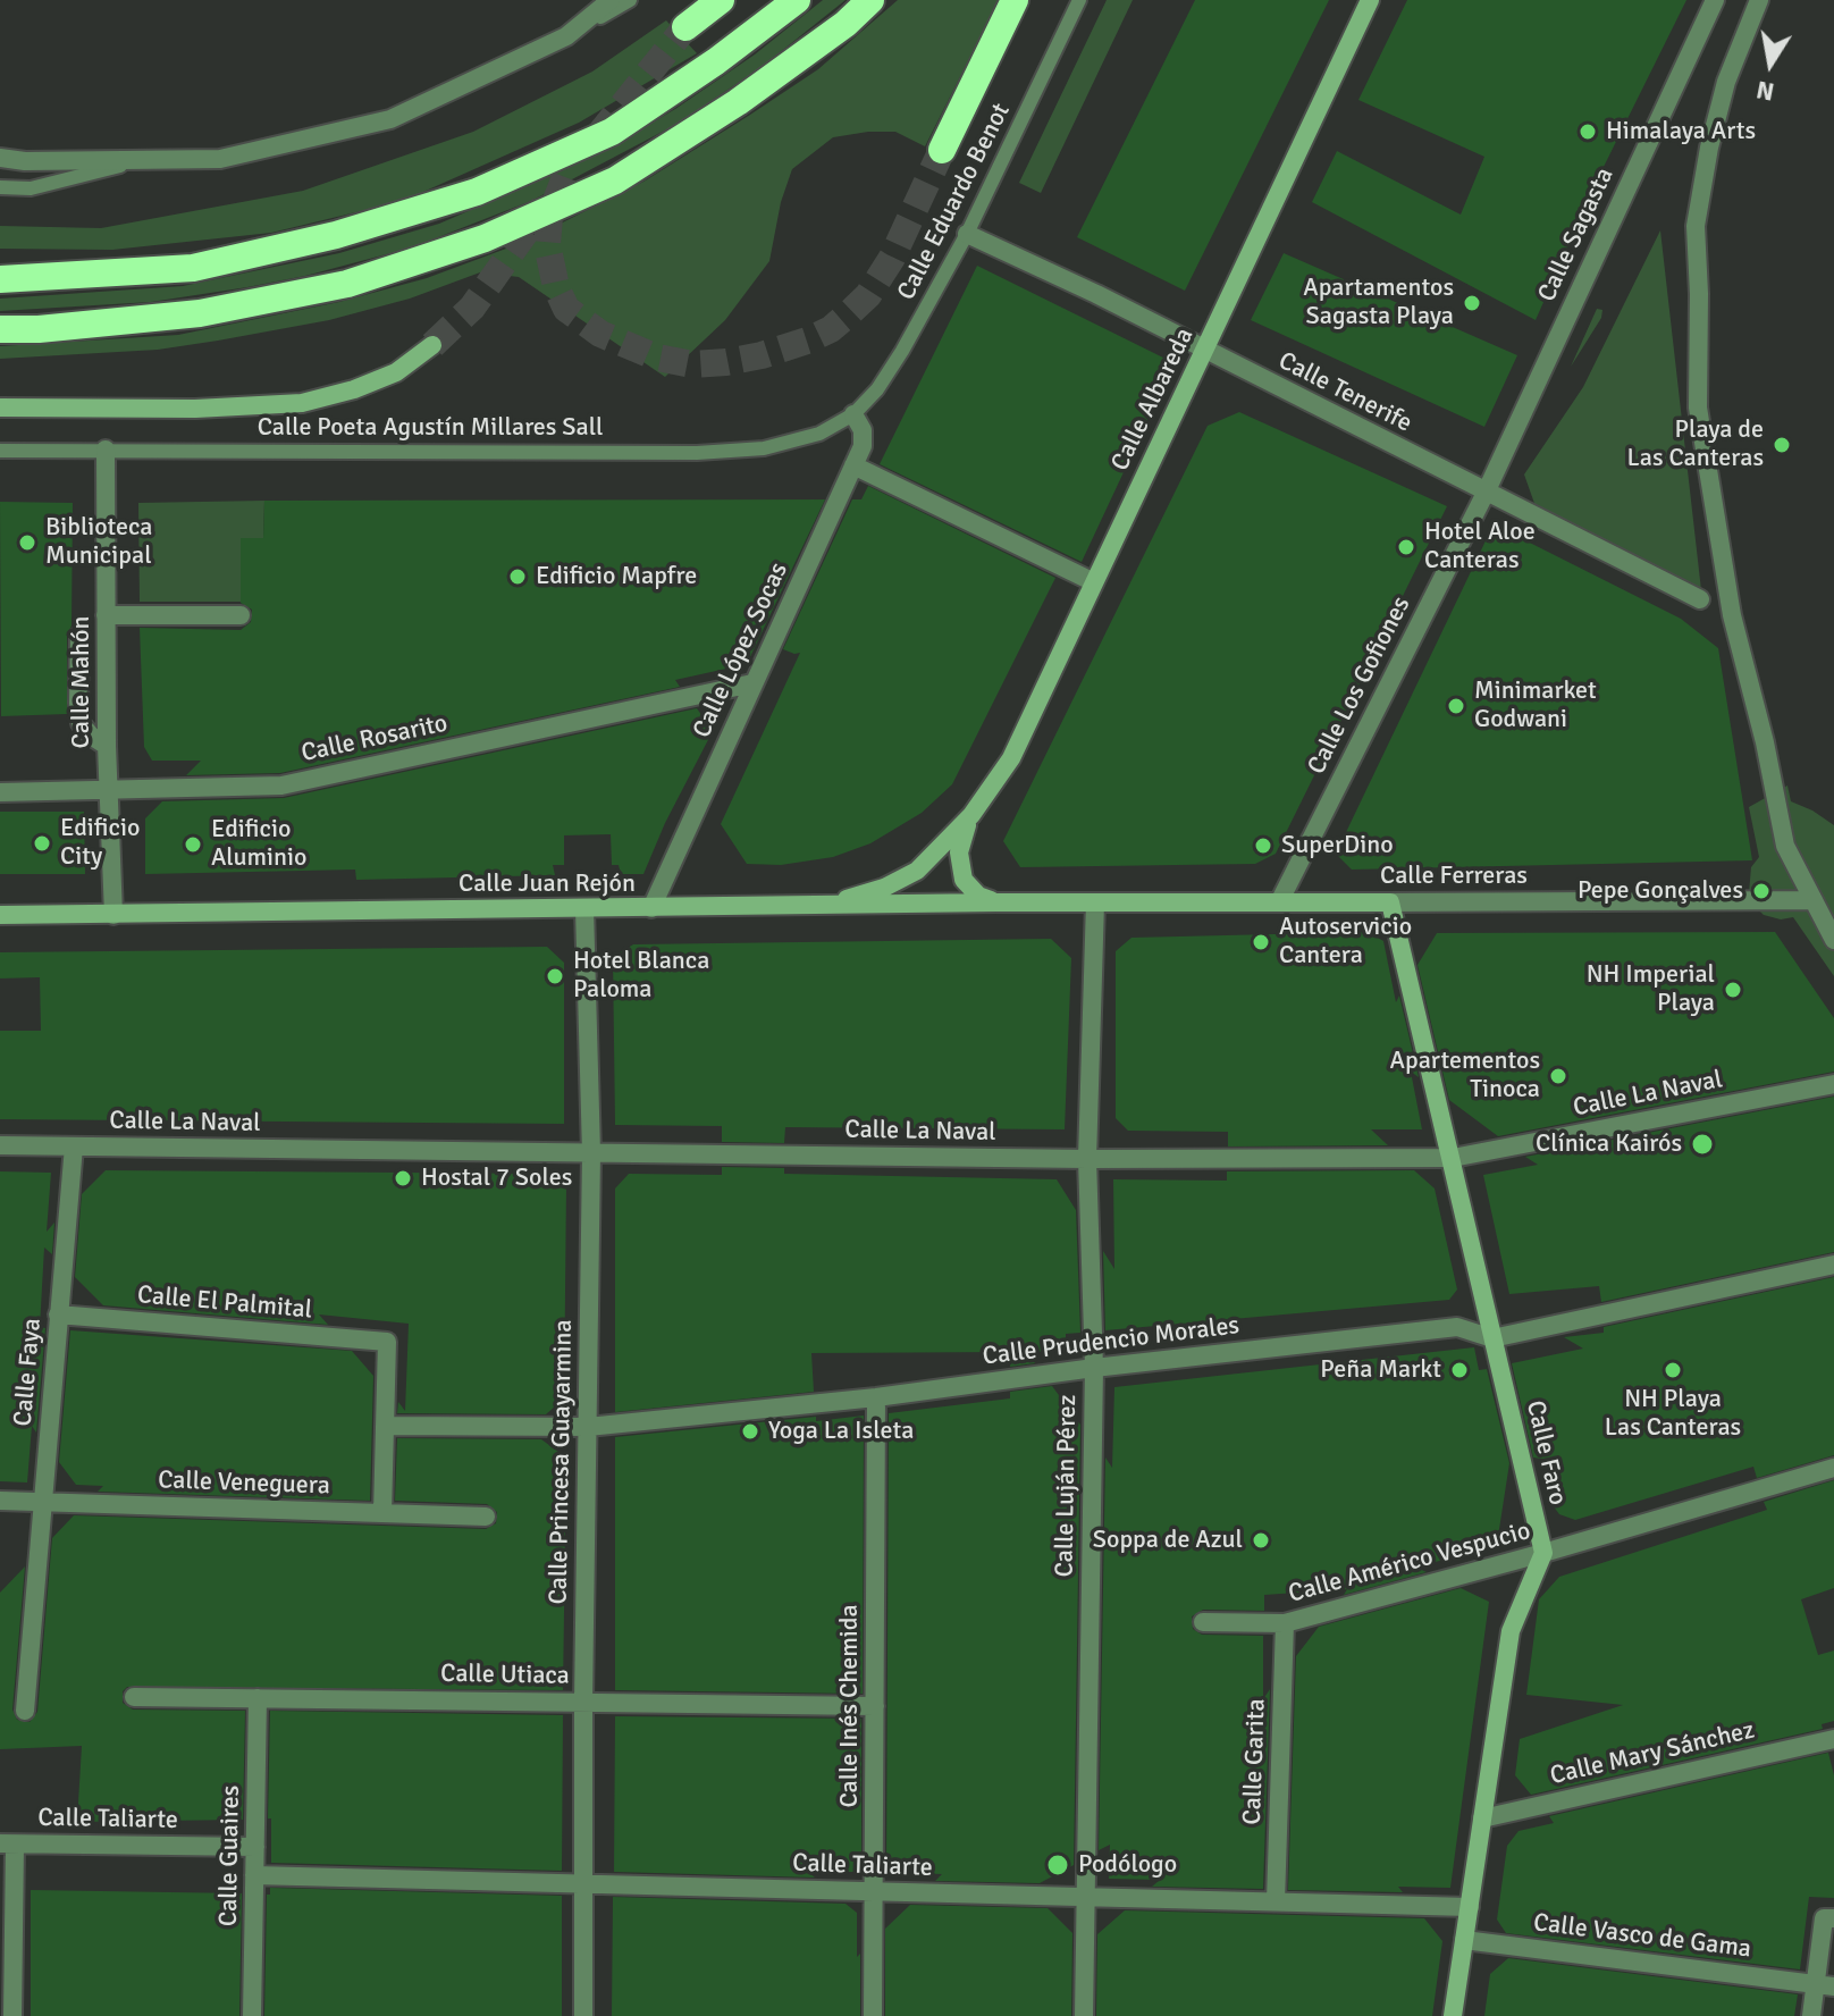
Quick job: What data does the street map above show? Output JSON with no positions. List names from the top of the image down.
{
  "streets": {
    "street": [
      "Calle Sagasta",
      "Calle Tenerife",
      "Calle Albareda",
      "Calle López Socas",
      "Calle Mahón",
      "Calle Los Gofiones",
      "Calle Rosarito",
      "Calle Ferreras",
      "Calle Juan Rejón",
      "Calle La Naval",
      "Calle El Palmital",
      "Calle Prudencio Morales",
      "Calle Faya",
      "Calle Faro",
      "Calle Princesa Guayarmina",
      "Calle Veneguera",
      "Calle Luján Pérez",
      "Calle Américo Vespucio",
      "Calle Utiaca",
      "Calle Inés Chemida",
      "Calle Mary Sánchez",
      "Calle Garita",
      "Calle Taliarte",
      "Calle Guaires",
      "Calle Vasco de Gama"
    ],
    "lane": ["Calle Eduardo Benot", "Calle Poeta Agustín Millares Sall"]
  },
  "crossings": [
    ["Calle Eduardo Benot", "Calle Tenerife"],
    ["Calle Eduardo Benot", "Calle Poeta Agustín Millares Sall"],
    ["Calle Eduardo Benot", "Calle López Socas"],
    ["Calle Sagasta", "Calle Tenerife"],
    ["Calle Sagasta", "Calle Los Gofiones"],
    ["Calle Tenerife", "Calle Albareda"],
    ["Calle Tenerife", "Calle Los Gofiones"],
    ["Calle Albareda", "Calle Juan Rejón"],
    ["Calle Poeta Agustín Millares Sall", "Calle López Socas"],
    ["Calle Poeta Agustín Millares Sall", "Calle Mahón"],
    ["Calle López Socas", "Calle Rosarito"],
    ["Calle López Socas", "Calle Juan Rejón"],
    ["Calle Mahón", "Calle Rosarito"],
    ["Calle Mahón", "Calle Juan Rejón"],
    ["Calle Los Gofiones", "Calle Ferreras"],
    ["Calle Ferreras", "Calle Juan Rejón"],
    ["Calle Ferreras", "Calle Faro"],
    ["Calle Ferreras", "Calle Luján Pérez"],
    ["Calle Juan Rejón", "Calle Princesa Guayarmina"],
    ["Calle Juan Rejón", "Calle Luján Pérez"],
    ["Calle La Naval", "Calle Faya"],
    ["Calle La Naval", "Calle Faro"],
    ["Calle La Naval", "Calle Princesa Guayarmina"],
    ["Calle La Naval", "Calle Luján Pérez"],
    ["Calle El Palmital", "Calle Prudencio Morales"],
    ["Calle El Palmital", "Calle Faya"],
    ["Calle Prudencio Morales", "Calle Faro"],
    ["Calle Prudencio Morales", "Calle Princesa Guayarmina"],
    ["Calle Prudencio Morales", "Calle Luján Pérez"],
    ["Calle Prudencio Morales", "Calle Inés Chemida"],
    ["Calle Faya", "Calle Veneguera"],
    ["Calle Faro", "Calle Américo Vespucio"],
    ["Calle Princesa Guayarmina", "Calle Utiaca"],
    ["Calle Princesa Guayarmina", "Calle Taliarte"],
    ["Calle Luján Pérez", "Calle Taliarte"],
    ["Calle Américo Vespucio", "Calle Garita"],
    ["Calle Utiaca", "Calle Inés Chemida"],
    ["Calle Utiaca", "Calle Guaires"],
    ["Calle Inés Chemida", "Calle Taliarte"],
    ["Calle Garita", "Calle Taliarte"],
    ["Calle Taliarte", "Calle Guaires"]
  ],
  "places": [
    "Himalaya Arts",
    "Apartamentos Sagasta Playa",
    "Playa de Las Canteras",
    "Biblioteca Municipal",
    "Hotel Aloe Canteras",
    "Edificio Mapfre",
    "Minimarket Godwani",
    "Edificio City",
    "Edificio Aluminio",
    "SuperDino",
    "Pepe Gonçalves",
    "Autoservicio Cantera",
    "Hotel Blanca Paloma",
    "NH Imperial Playa",
    "Apartementos Tinoca",
    "Clínica Kairós",
    "Hostal 7 Soles",
    "Peña Markt",
    "NH Playa Las Canteras",
    "Yoga La Isleta",
    "Soppa de Azul",
    "Podólogo"
  ],
  "north": "bottom"
}
